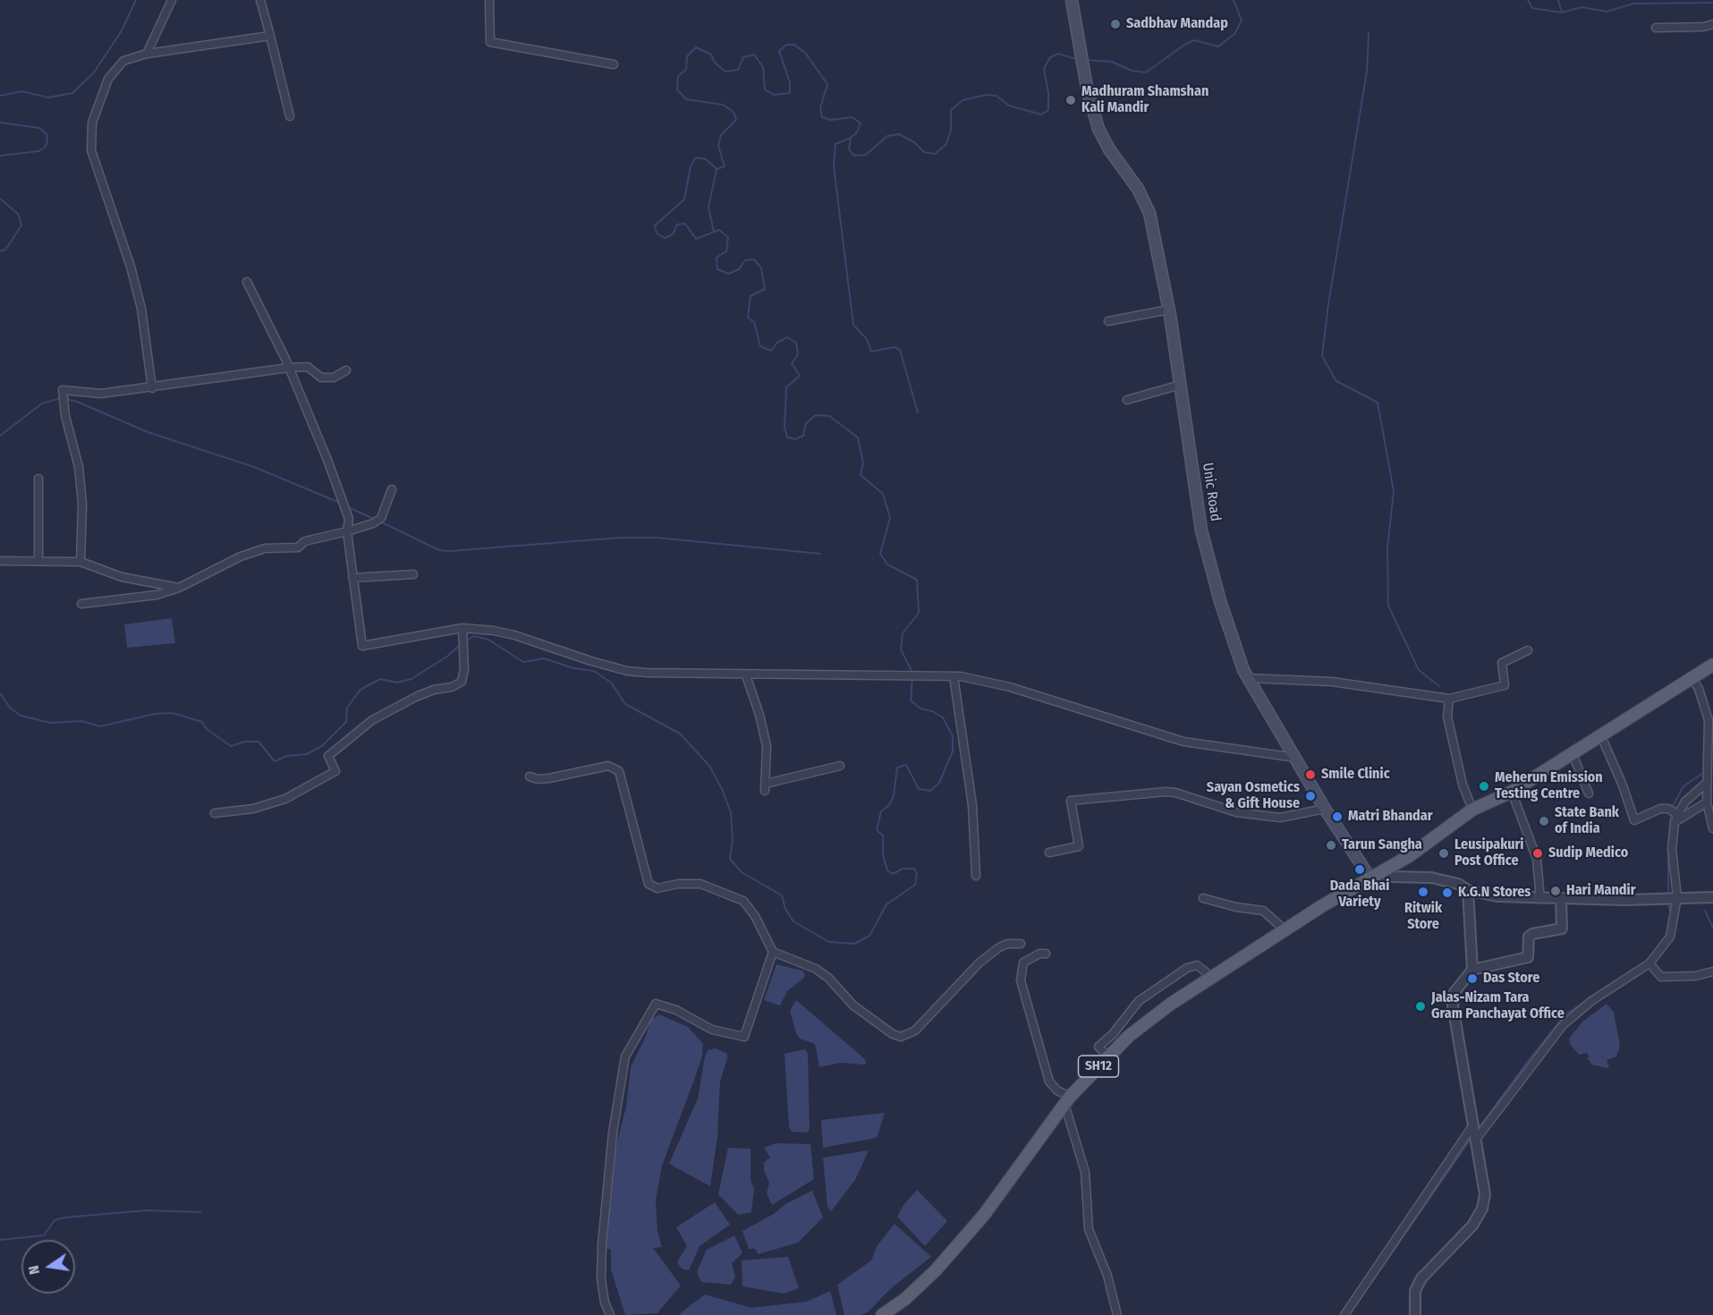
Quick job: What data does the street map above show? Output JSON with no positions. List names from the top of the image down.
{
  "streets": {
    "main road": ["Unic Road", "SH12"]
  },
  "crossings": [
    ["Unic Road", "SH12"]
  ],
  "places": [
    "Sadbhav Mandap",
    "Madhuram Shamshan Kali Mandir",
    "Smile Clinic",
    "Meherun Emission Testing Centre",
    "Sayan Osmetics & Gift House",
    "Matri Bhandar",
    "State Bank of India",
    "Tarun Sangha",
    "Leusipakuri Post Office",
    "Sudip Medico",
    "Dada Bhai Variety",
    "Hari Mandir",
    "Ritwik Store",
    "K.G.N Stores",
    "Das Store",
    "Jalas-Nizam Tara Gram Panchayat Office"
  ],
  "north": "left"
}
